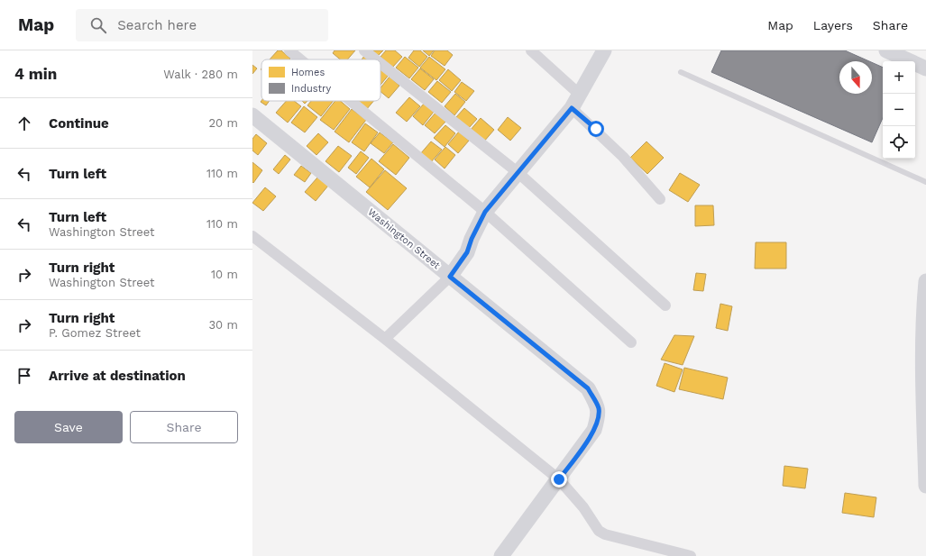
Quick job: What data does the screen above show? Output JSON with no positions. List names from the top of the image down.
{
  "streets": {
    "street": ["Washington Street"]
  },
  "legend": ["Homes", "Industry"],
  "north": "bottom",
  "page": {
    "header": "Map",
    "search": "Search here",
    "nav": ["Map", "Layers", "Share"],
    "heading": ["4 min", "Walk · 280 m"],
    "map_buttons": ["+", "−"],
    "list": [
      ["Continue", "20 m"],
      ["Turn left", "110 m"],
      ["Turn left", "Washington Street", "110 m"],
      ["Turn right", "Washington Street", "10 m"],
      ["Turn right", "P. Gomez Street", "30 m"],
      "Arrive at destination"
    ],
    "buttons": ["Save", "Share"]
  }
}
